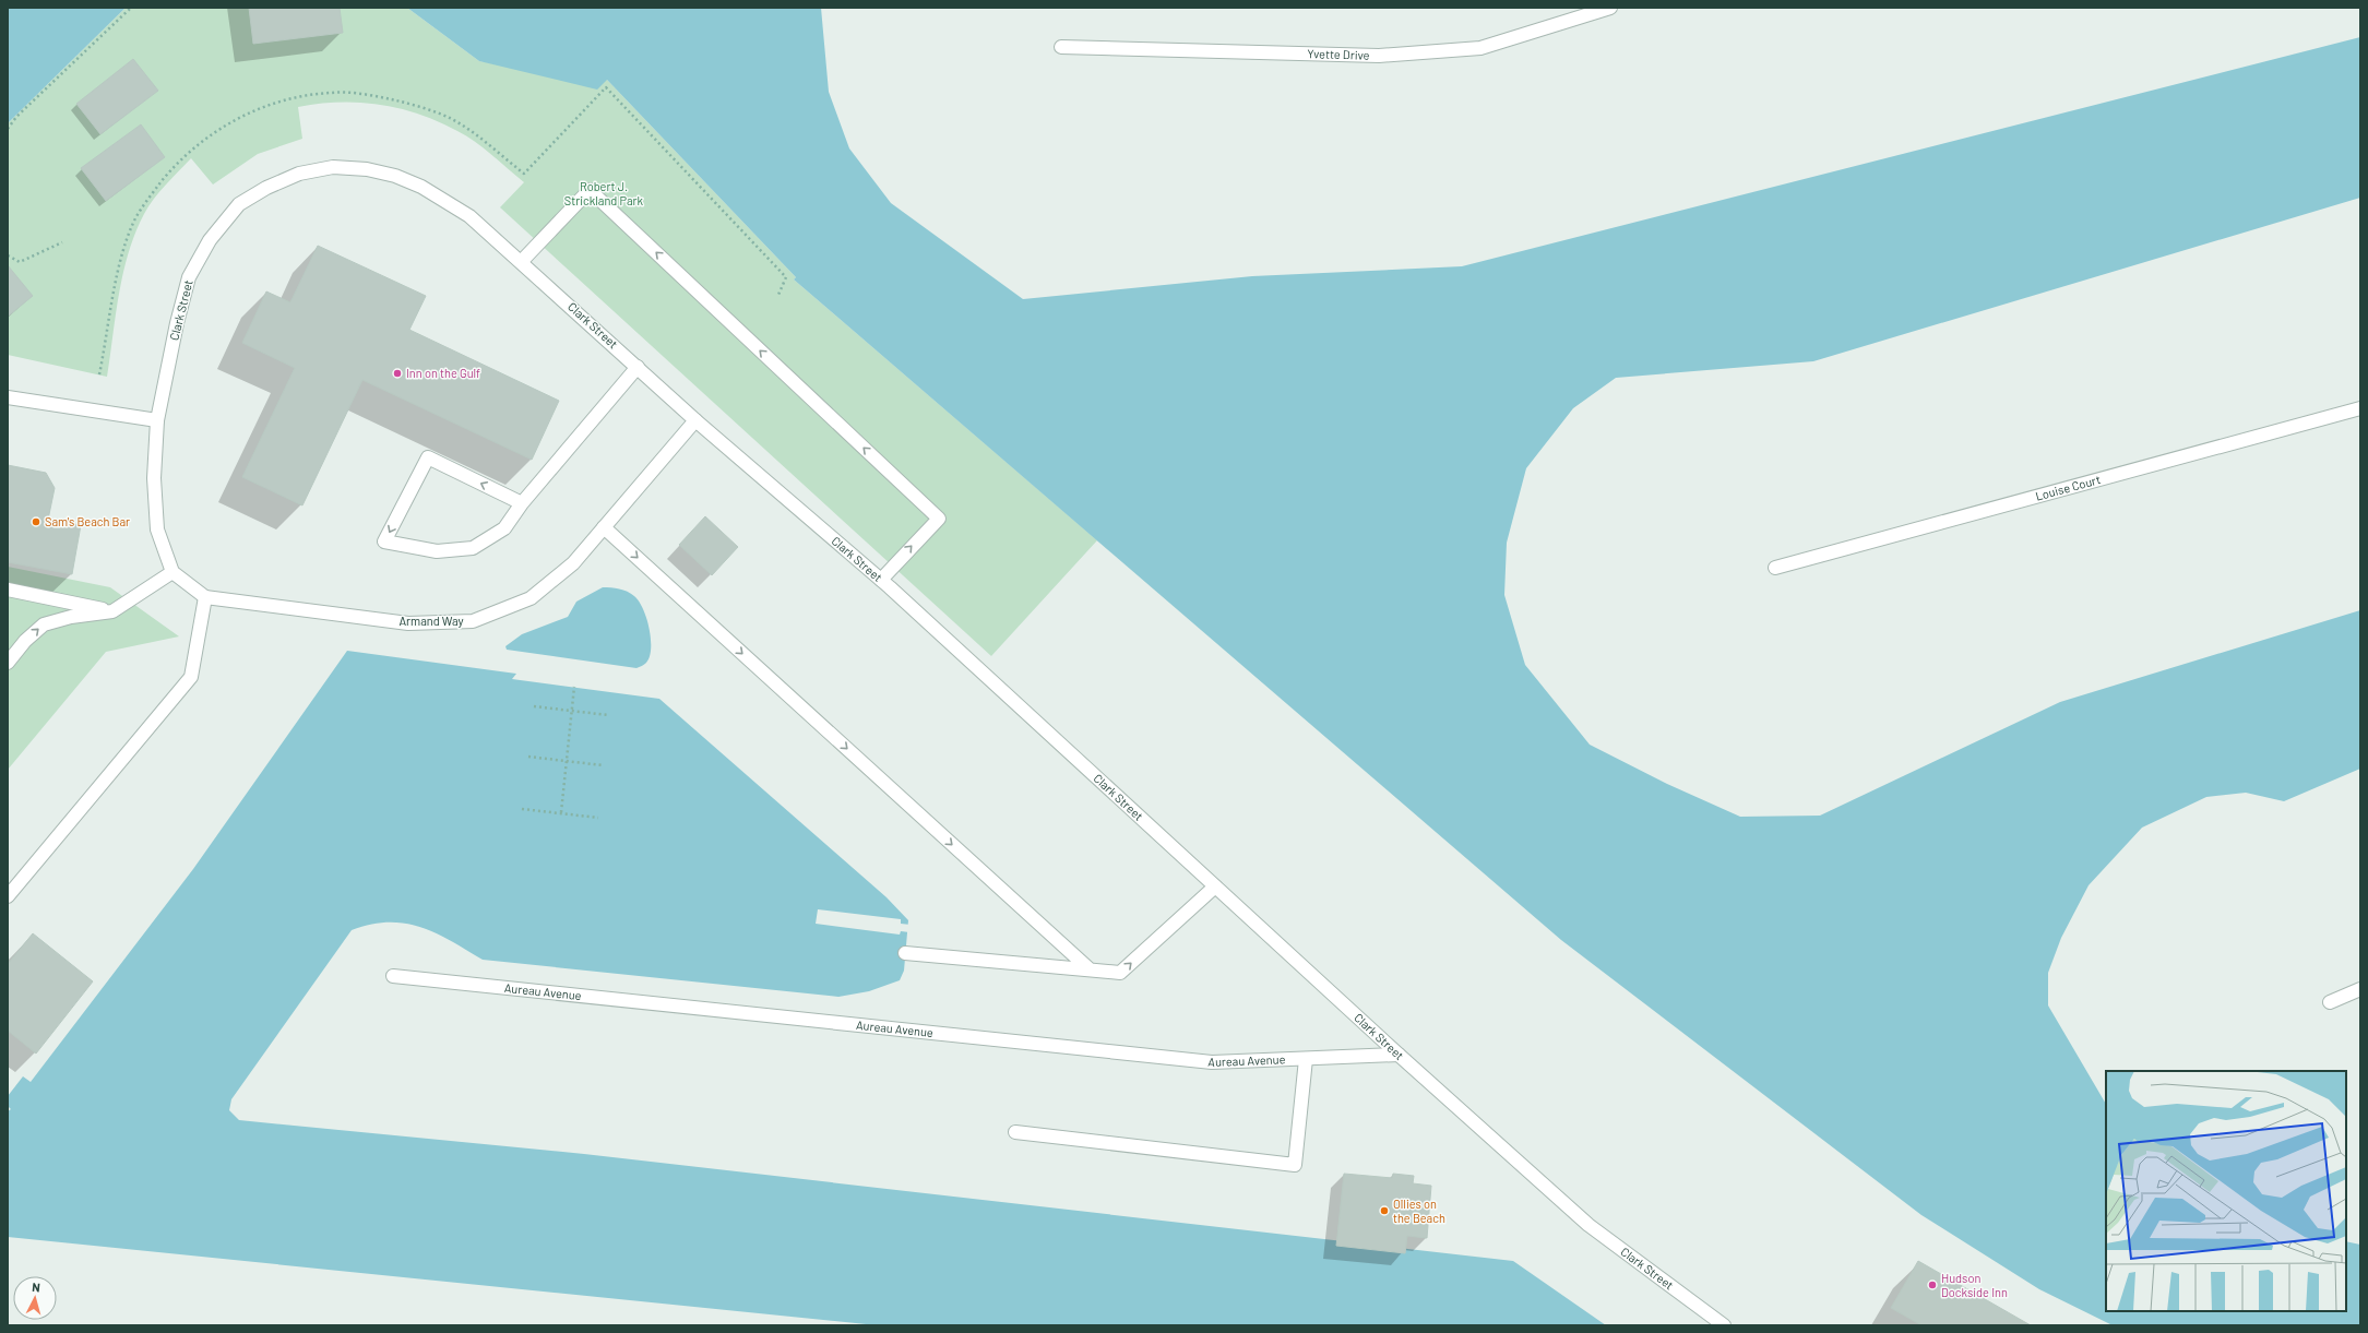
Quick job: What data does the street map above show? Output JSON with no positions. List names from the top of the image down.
{
  "streets": {
    "street": [
      "Yvette Drive",
      "Clark Street",
      "Louise Court",
      "Armand Way",
      "Aureau Avenue"
    ]
  },
  "crossings": [
    ["Clark Street", "Armand Way"],
    ["Clark Street", "Aureau Avenue"]
  ],
  "parks": ["Robert J. Strickland Park"],
  "places": [
    "Inn on the Gulf",
    "Sam's Beach Bar",
    "Ollies on the Beach",
    "Hudson Dockside Inn"
  ],
  "north": "top"
}
